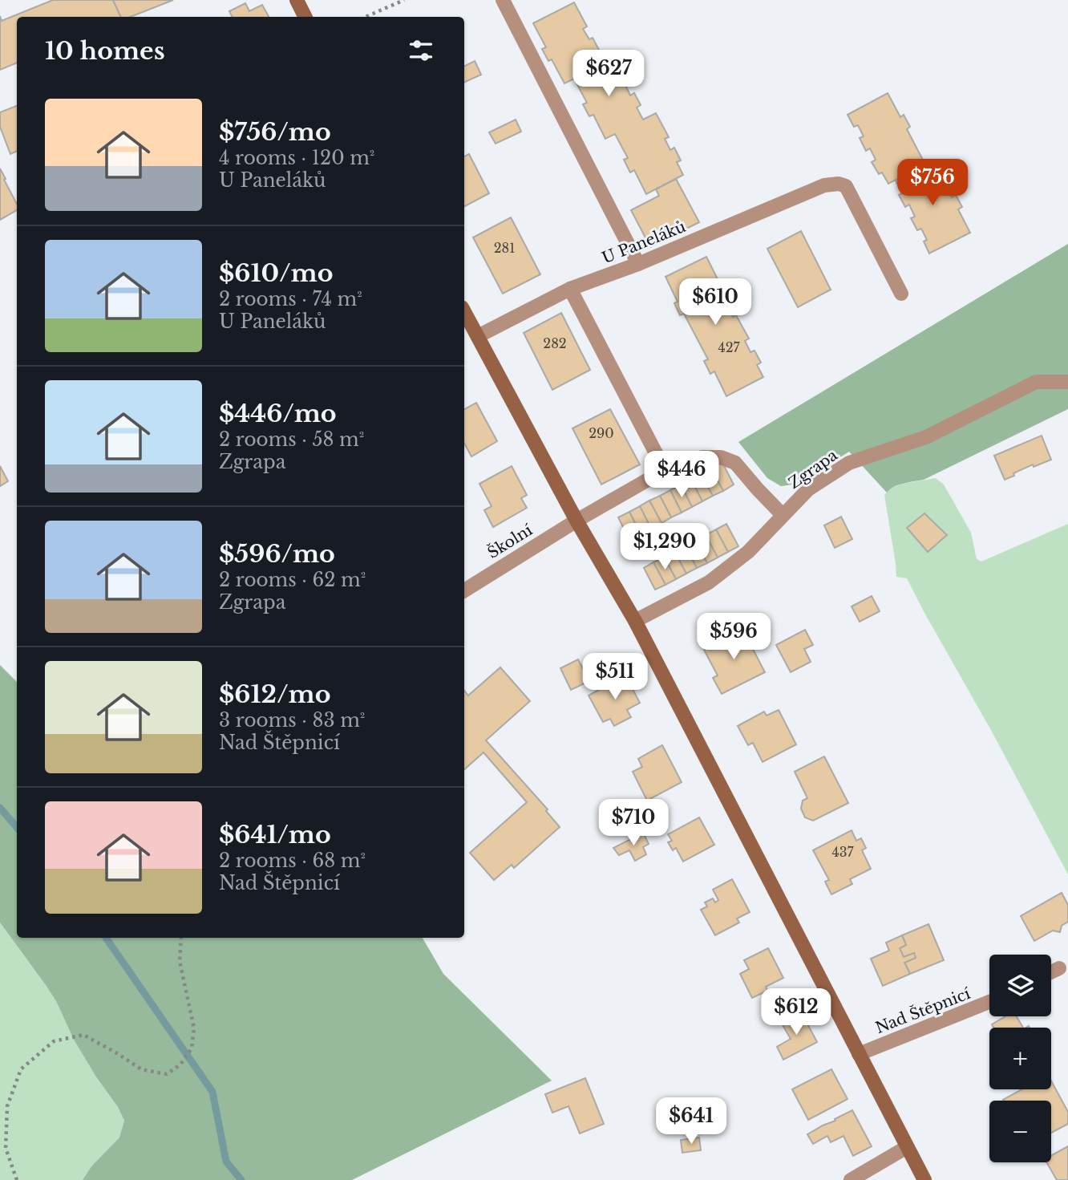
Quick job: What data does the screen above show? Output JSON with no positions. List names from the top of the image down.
{
  "streets": {
    "street": [
      "U Paneláků",
      "Zgrapa",
      "Školní",
      "Nad Štěpnicí"
    ]
  },
  "crossings": [
    ["Zgrapa", "Školní"]
  ],
  "house_numbers": [
    "281",
    "282",
    "427",
    "290",
    "437"
  ],
  "page": {
    "heading": "10 homes",
    "price": [
      "$627",
      "$756",
      "$610",
      "$446",
      "$1,290",
      "$596",
      "$511",
      "$710",
      "$612",
      "$641"
    ],
    "list": [
      {
        "name": "$756/mo",
        "note": "4 rooms · 120 m² · U Paneláků"
      },
      {
        "name": "$610/mo",
        "note": "2 rooms · 74 m² · U Paneláků"
      },
      {
        "name": "$446/mo",
        "note": "2 rooms · 58 m² · Zgrapa"
      },
      {
        "name": "$596/mo",
        "note": "2 rooms · 62 m² · Zgrapa"
      },
      {
        "name": "$612/mo",
        "note": "3 rooms · 83 m² · Nad Štěpnicí"
      },
      {
        "name": "$641/mo",
        "note": "2 rooms · 68 m² · Nad Štěpnicí"
      }
    ],
    "map_buttons": ["+", "−"]
  }
}
